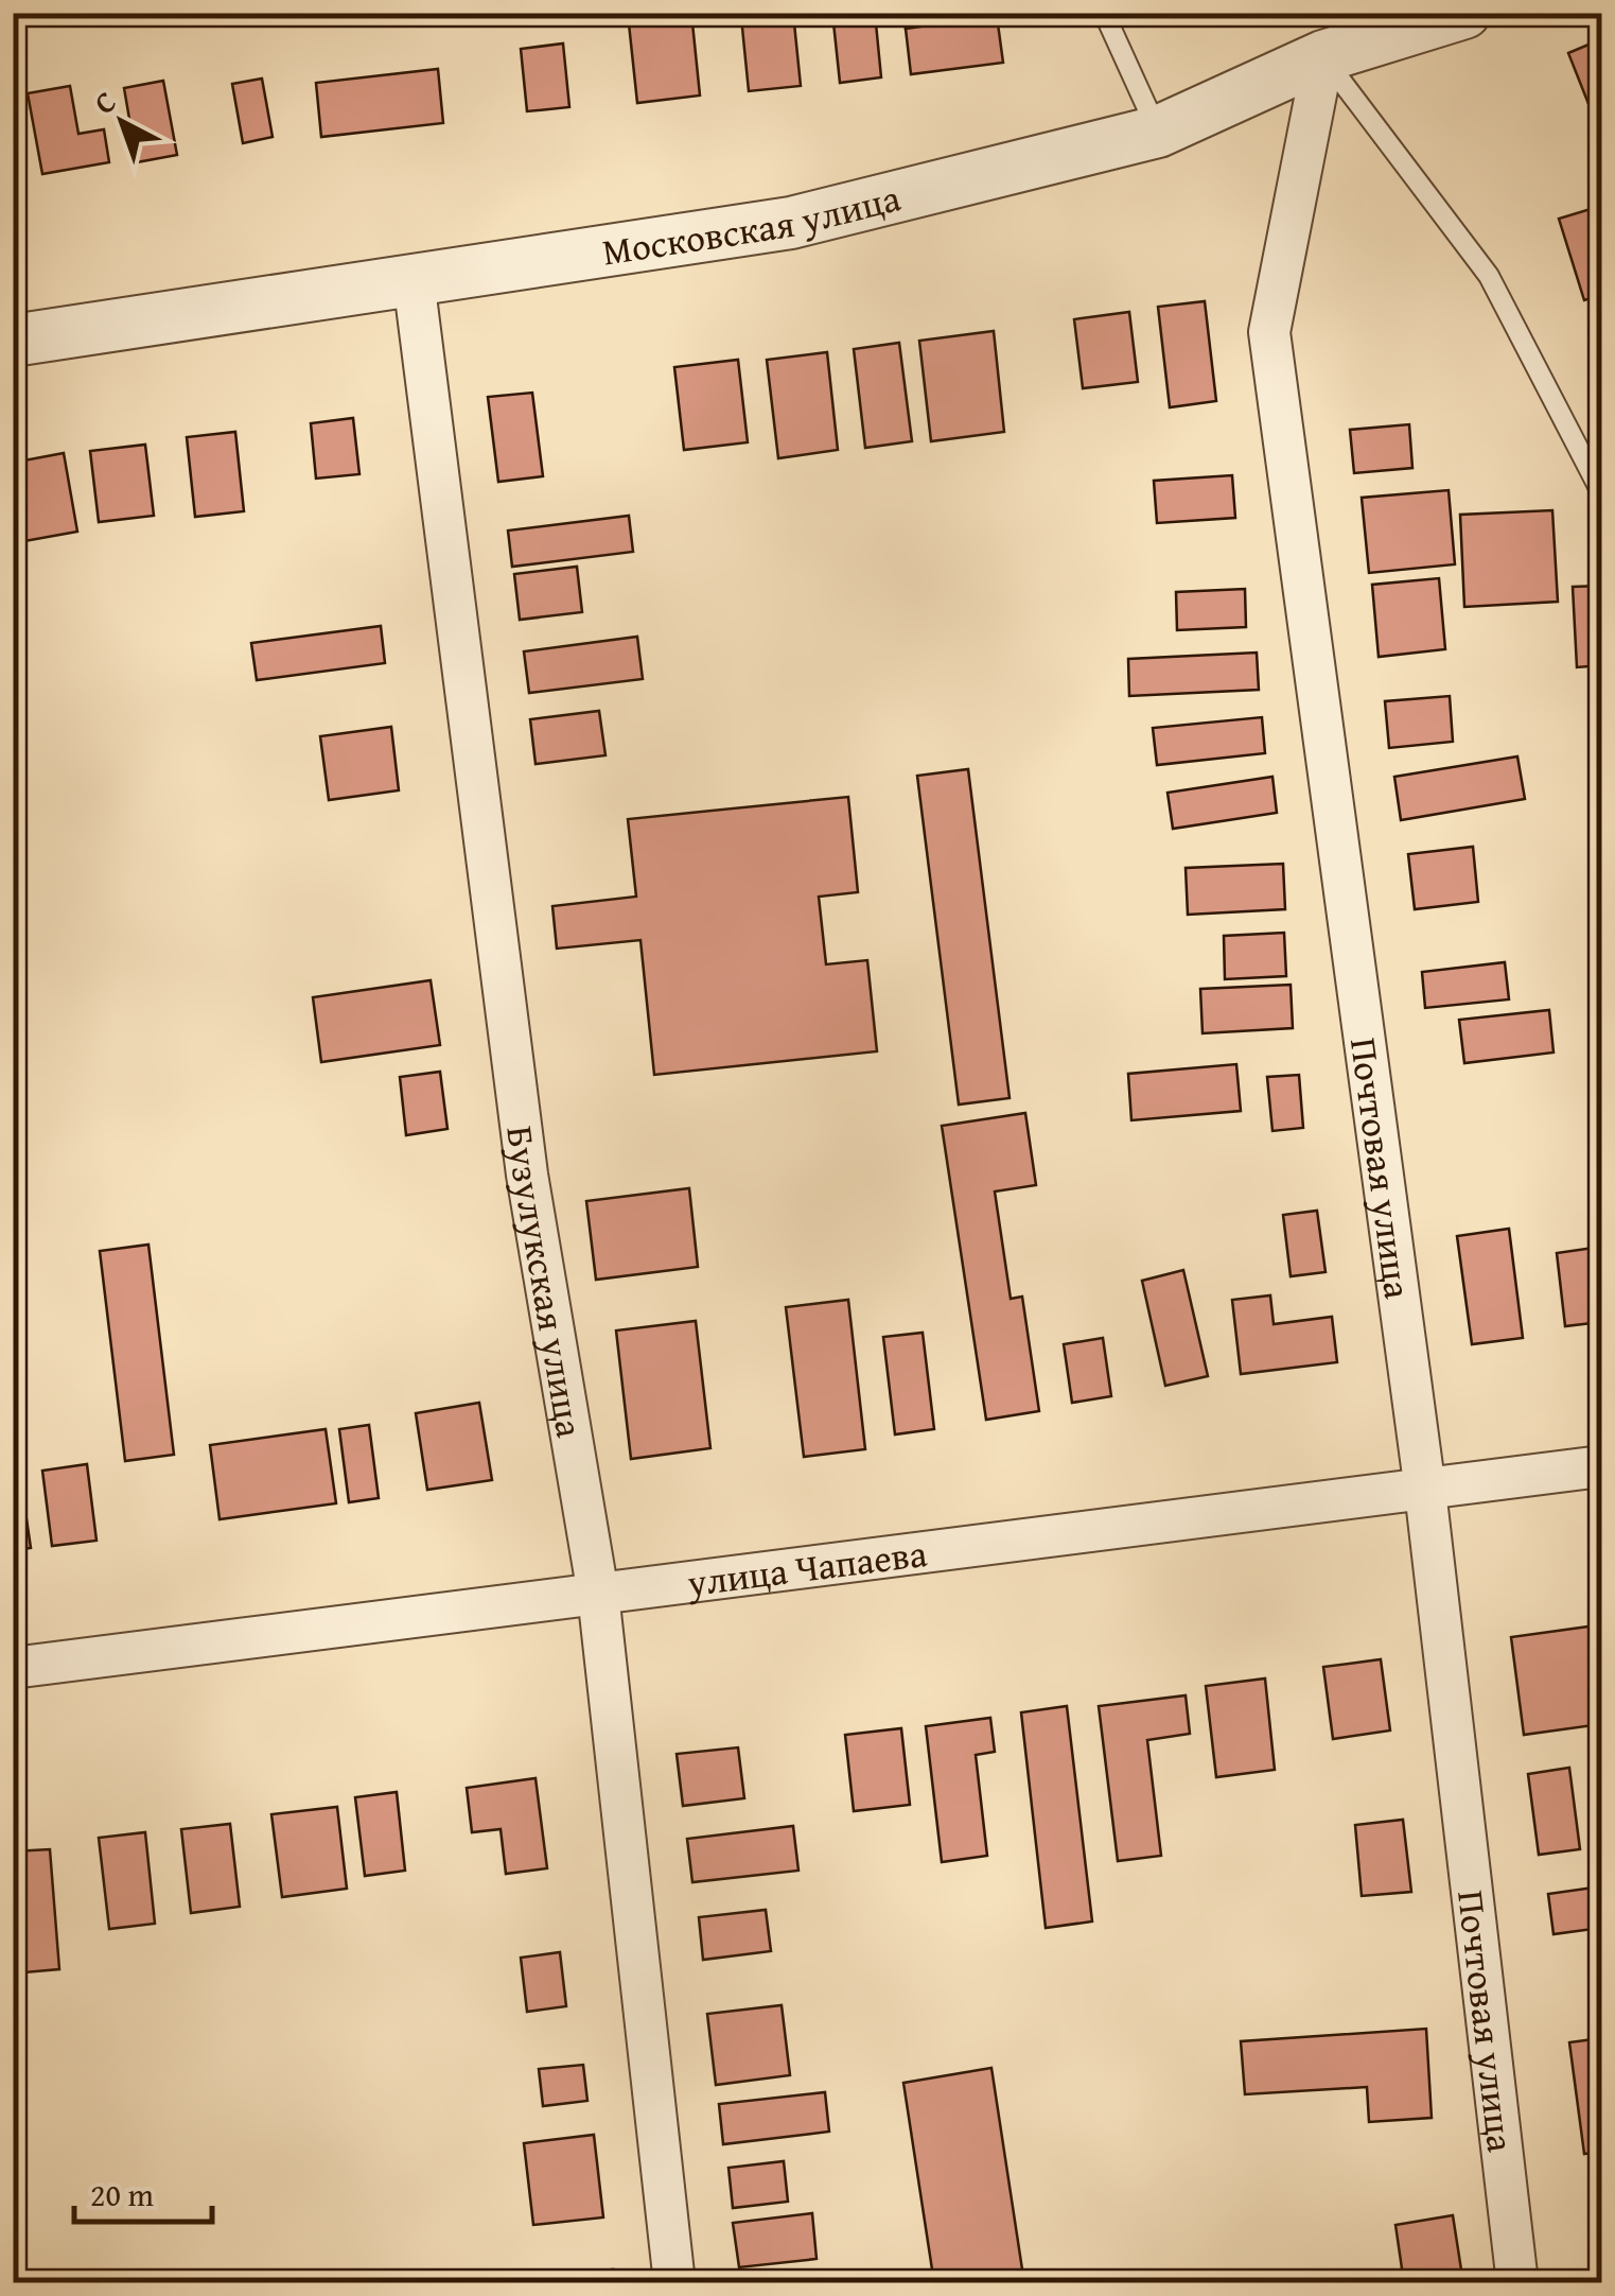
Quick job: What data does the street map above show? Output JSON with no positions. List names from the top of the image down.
{
  "streets": {
    "street": [
      "Московская улица",
      "Почтовая улица",
      "Бузулукская улица",
      "улица Чапаева"
    ]
  },
  "crossings": [
    ["Московская улица", "Почтовая улица"],
    ["Московская улица", "Бузулукская улица"],
    ["Почтовая улица", "улица Чапаева"],
    ["Бузулукская улица", "улица Чапаева"]
  ],
  "scale_bar": "20 m",
  "north": "top left"
}
